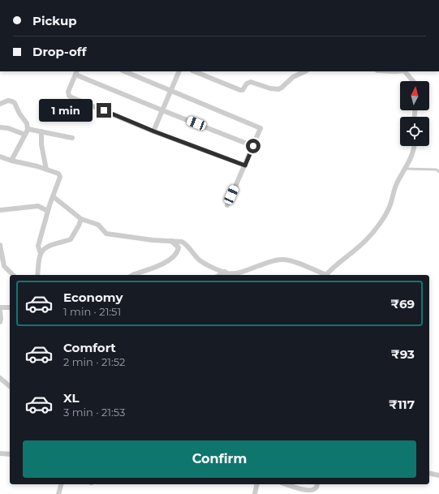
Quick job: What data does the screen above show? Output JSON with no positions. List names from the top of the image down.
{
  "north": "top",
  "page": {
    "banner": ["Pickup", "Drop-off"],
    "bubble": "1 min",
    "list": [
      {
        "name": "Economy",
        "note": "1 min · 21:51",
        "value": "₹69"
      },
      {
        "name": "Comfort",
        "note": "2 min · 21:52",
        "value": "₹93"
      },
      {
        "name": "XL",
        "note": "3 min · 21:53",
        "value": "₹117"
      }
    ],
    "buttons": "Confirm"
  }
}
